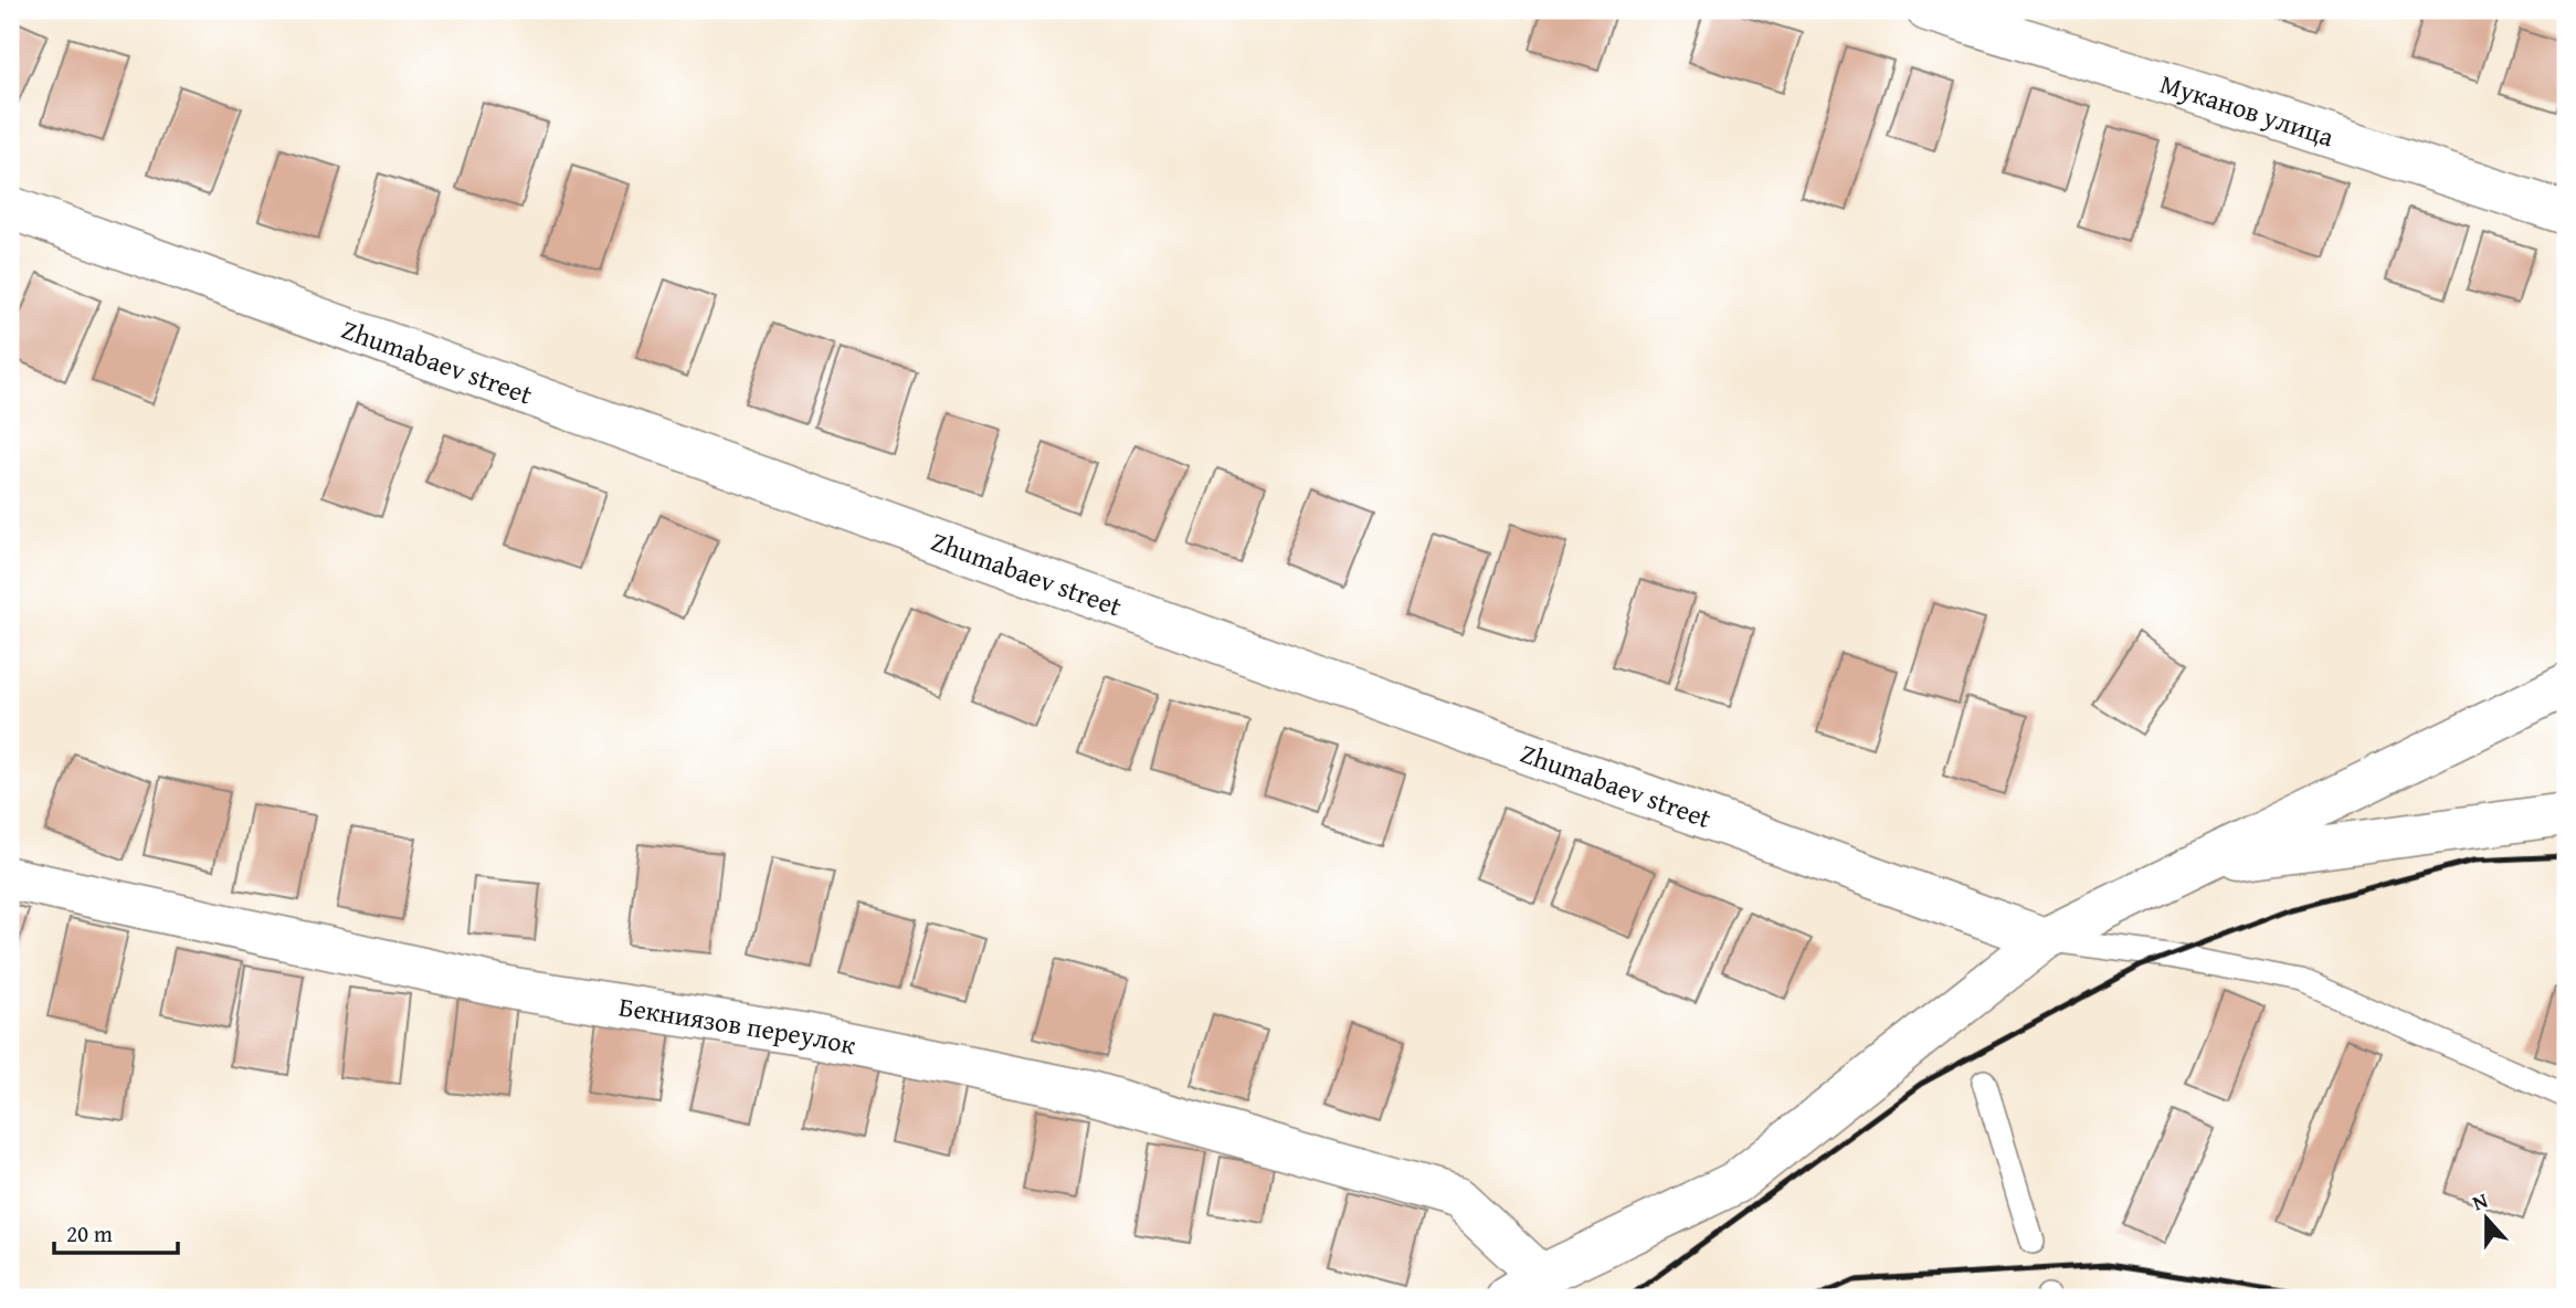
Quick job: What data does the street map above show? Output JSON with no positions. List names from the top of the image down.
{
  "streets": {
    "street": ["Муканов улица", "Zhumabaev street", "Бекниязов переулок"]
  },
  "scale_bar": "20 m",
  "north": "top"
}
